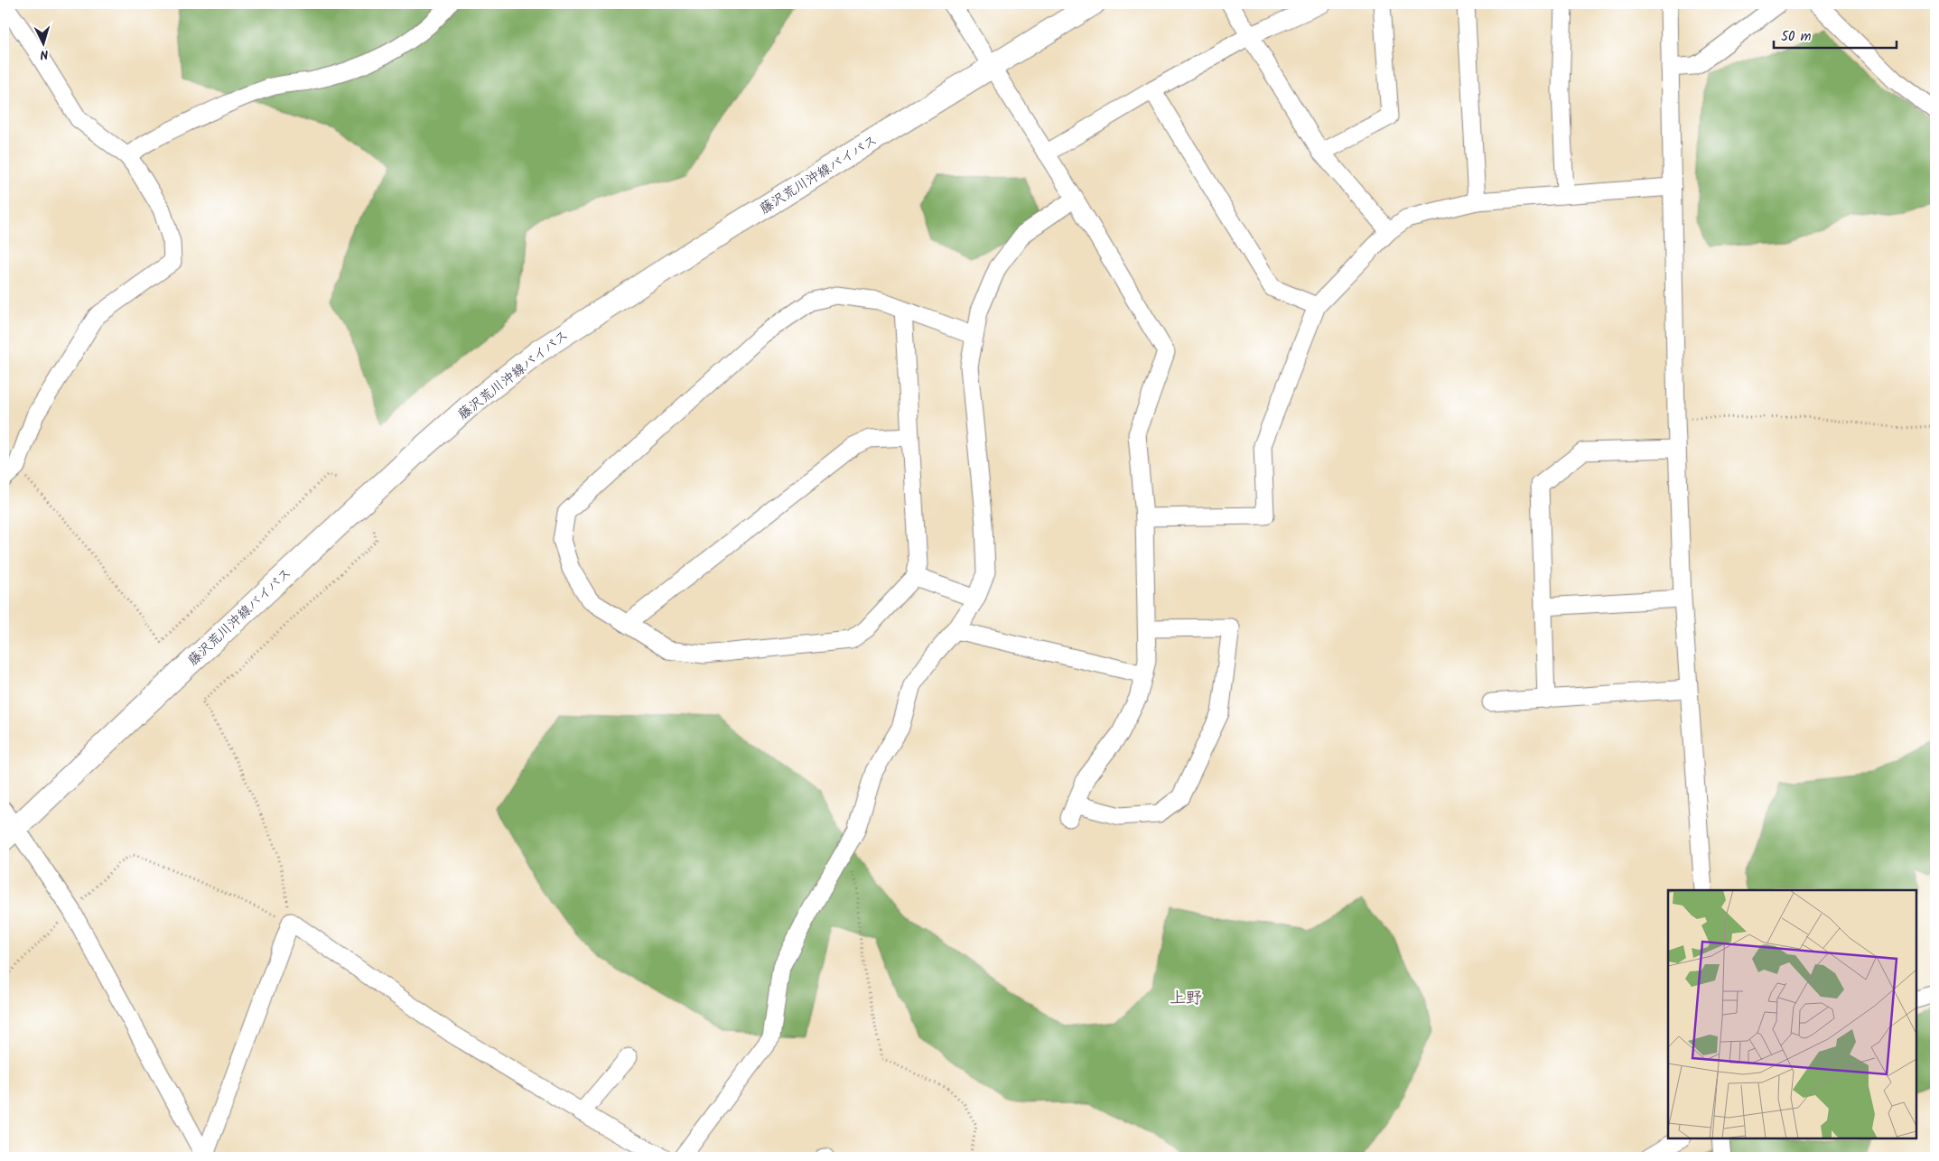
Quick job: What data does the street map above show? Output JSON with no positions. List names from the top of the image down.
{
  "streets": {
    "main road": ["藤沢荒川沖線バイパス"]
  },
  "districts": ["上野"],
  "scale_bar": "50 m",
  "north": "bottom"
}
